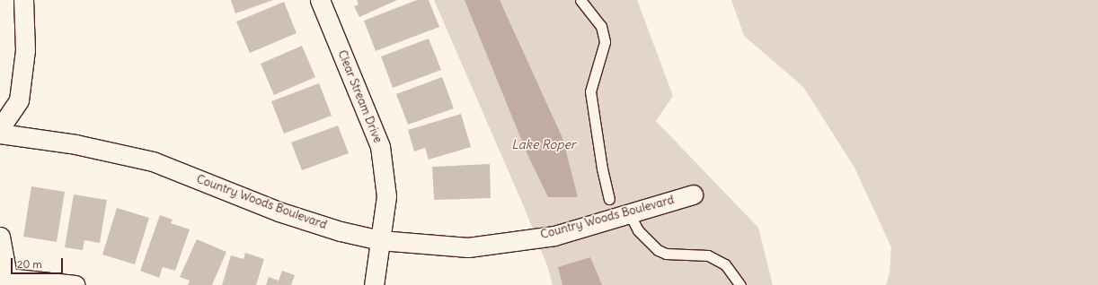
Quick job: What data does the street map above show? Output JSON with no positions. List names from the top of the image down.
{
  "streets": {
    "street": ["Clear Stream Drive", "Country Woods Boulevard"]
  },
  "crossings": [
    ["Clear Stream Drive", "Country Woods Boulevard"]
  ],
  "water": ["Lake Roper"],
  "scale_bar": "20 m"
}
